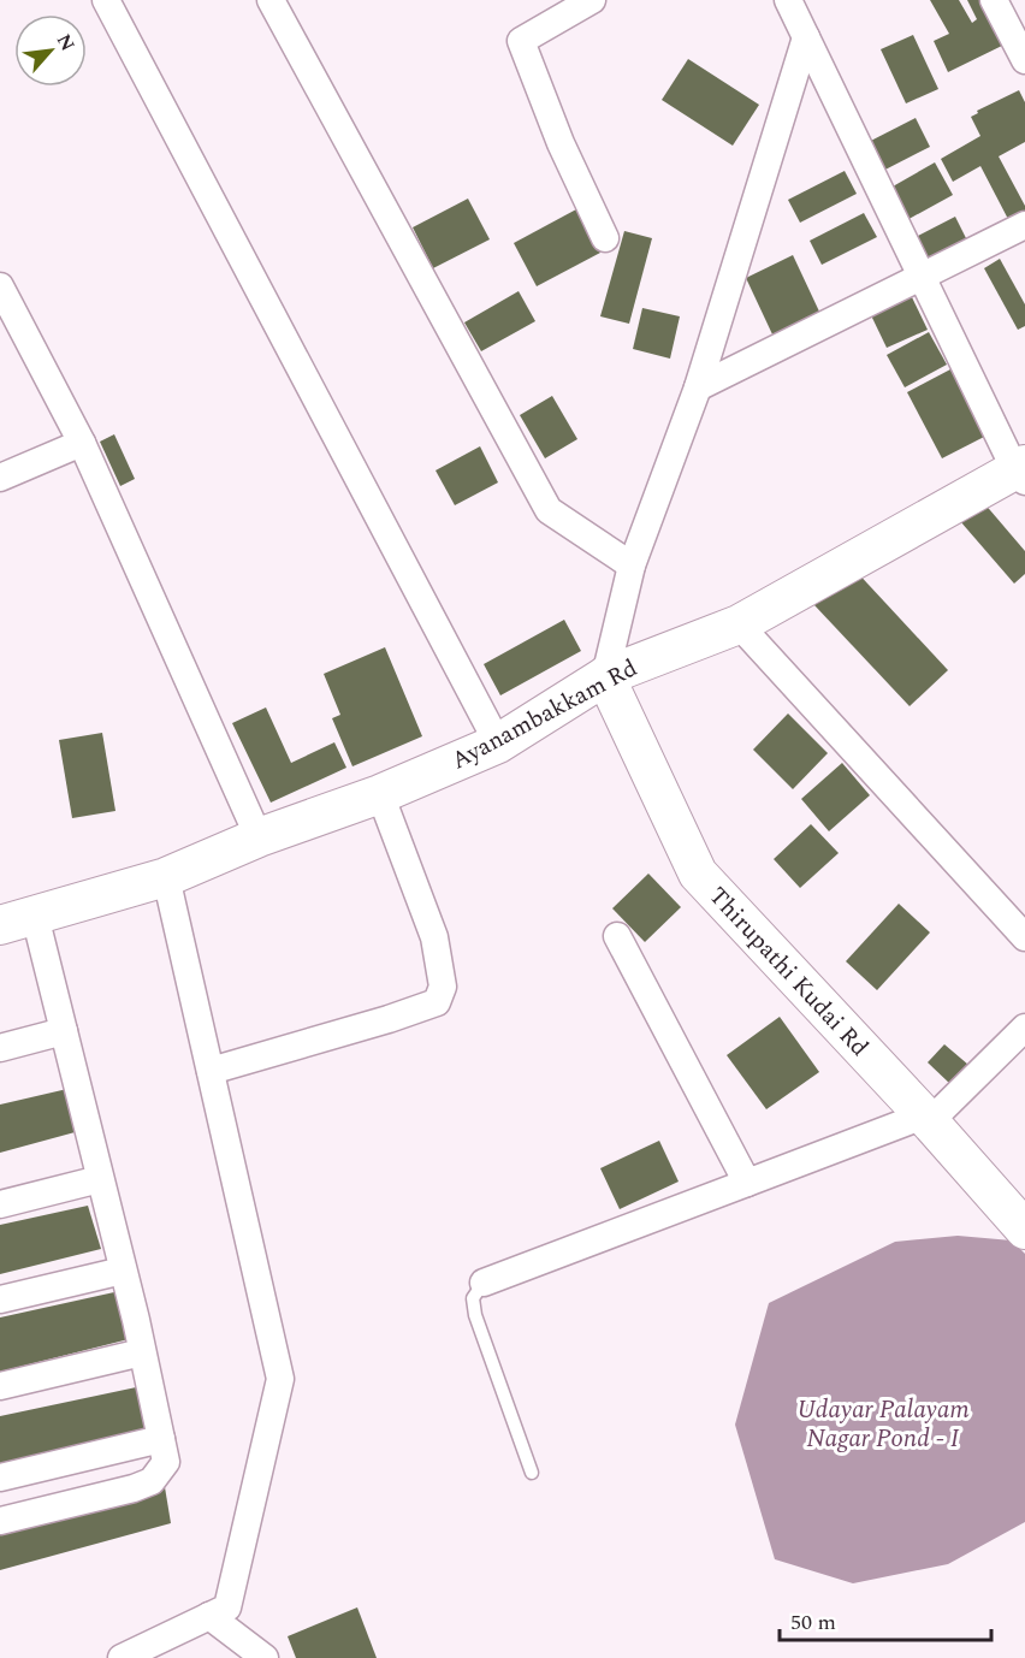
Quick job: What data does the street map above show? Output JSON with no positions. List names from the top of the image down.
{
  "streets": {
    "street": ["Ayanambakkam Rd", "Thirupathi Kudai Rd"]
  },
  "crossings": [
    ["Ayanambakkam Rd", "Thirupathi Kudai Rd"]
  ],
  "water": ["Udayar Palayam Nagar Pond - I"],
  "scale_bar": "50 m",
  "north": "top right"
}
